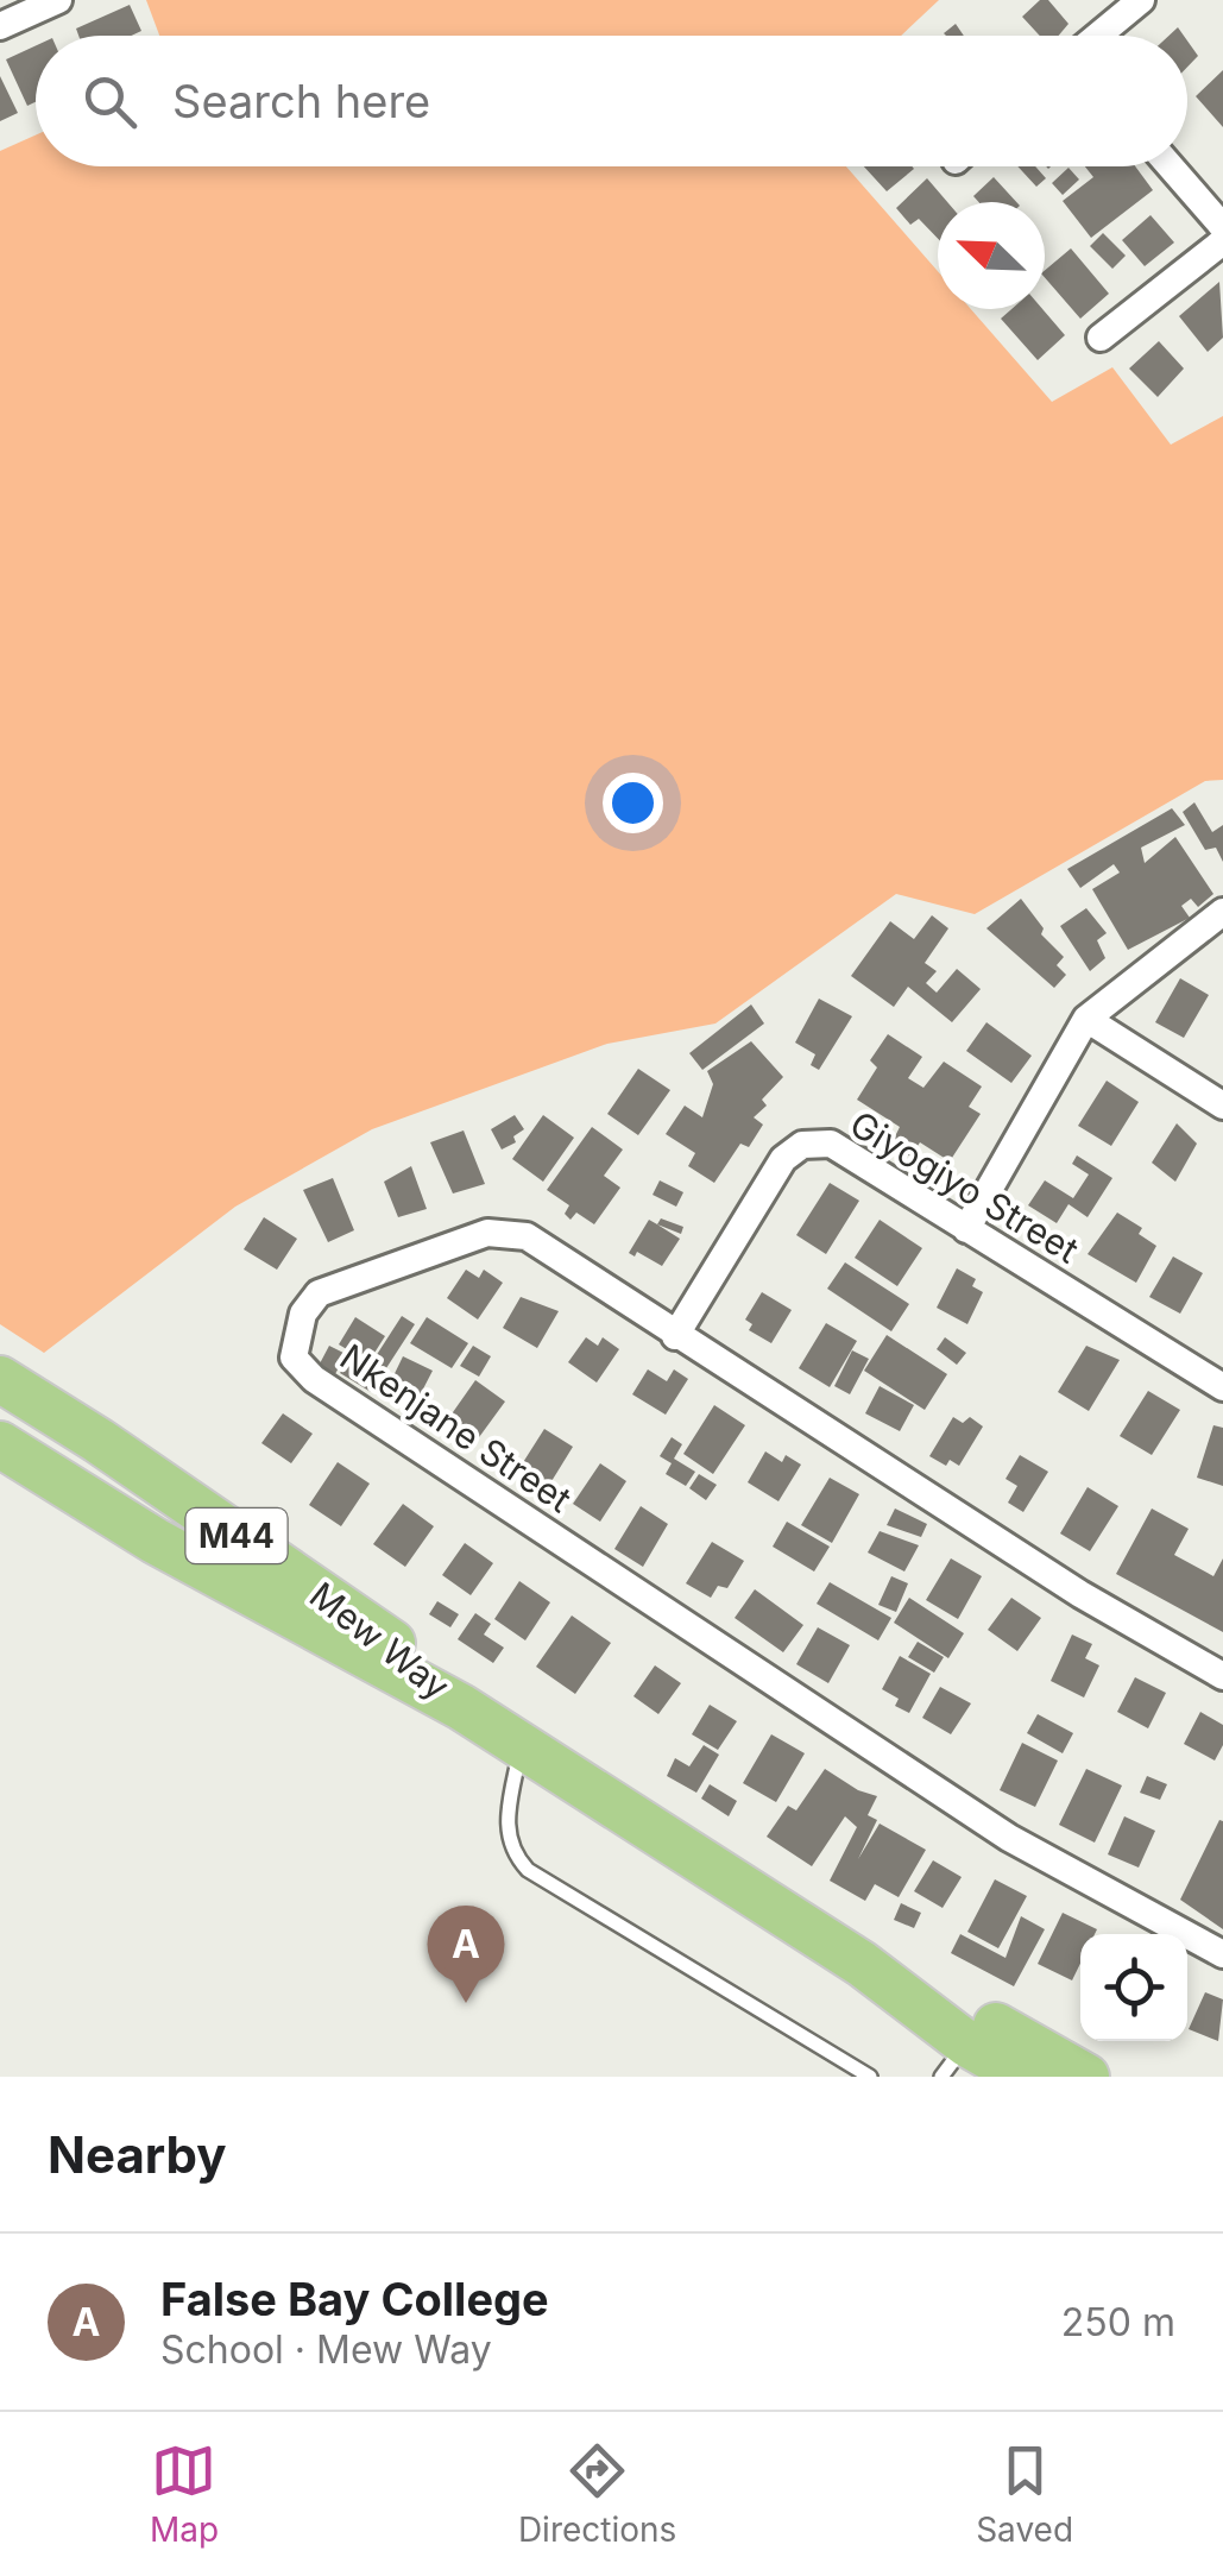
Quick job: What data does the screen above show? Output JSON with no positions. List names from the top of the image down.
{
  "streets": {
    "main road": ["M44", "Mew Way"],
    "street": ["Giyogiyo Street", "Nkenjane Street"]
  },
  "crossings": [
    ["Giyogiyo Street", "Nkenjane Street"]
  ],
  "north": "top left",
  "page": {
    "search": "Search here",
    "pins": "A",
    "heading": "Nearby",
    "list": [
      {
        "mark": "A",
        "name": "False Bay College",
        "note": "School · Mew Way",
        "value": "250 m"
      }
    ],
    "nav": ["Map", "Directions", "Saved"]
  }
}
